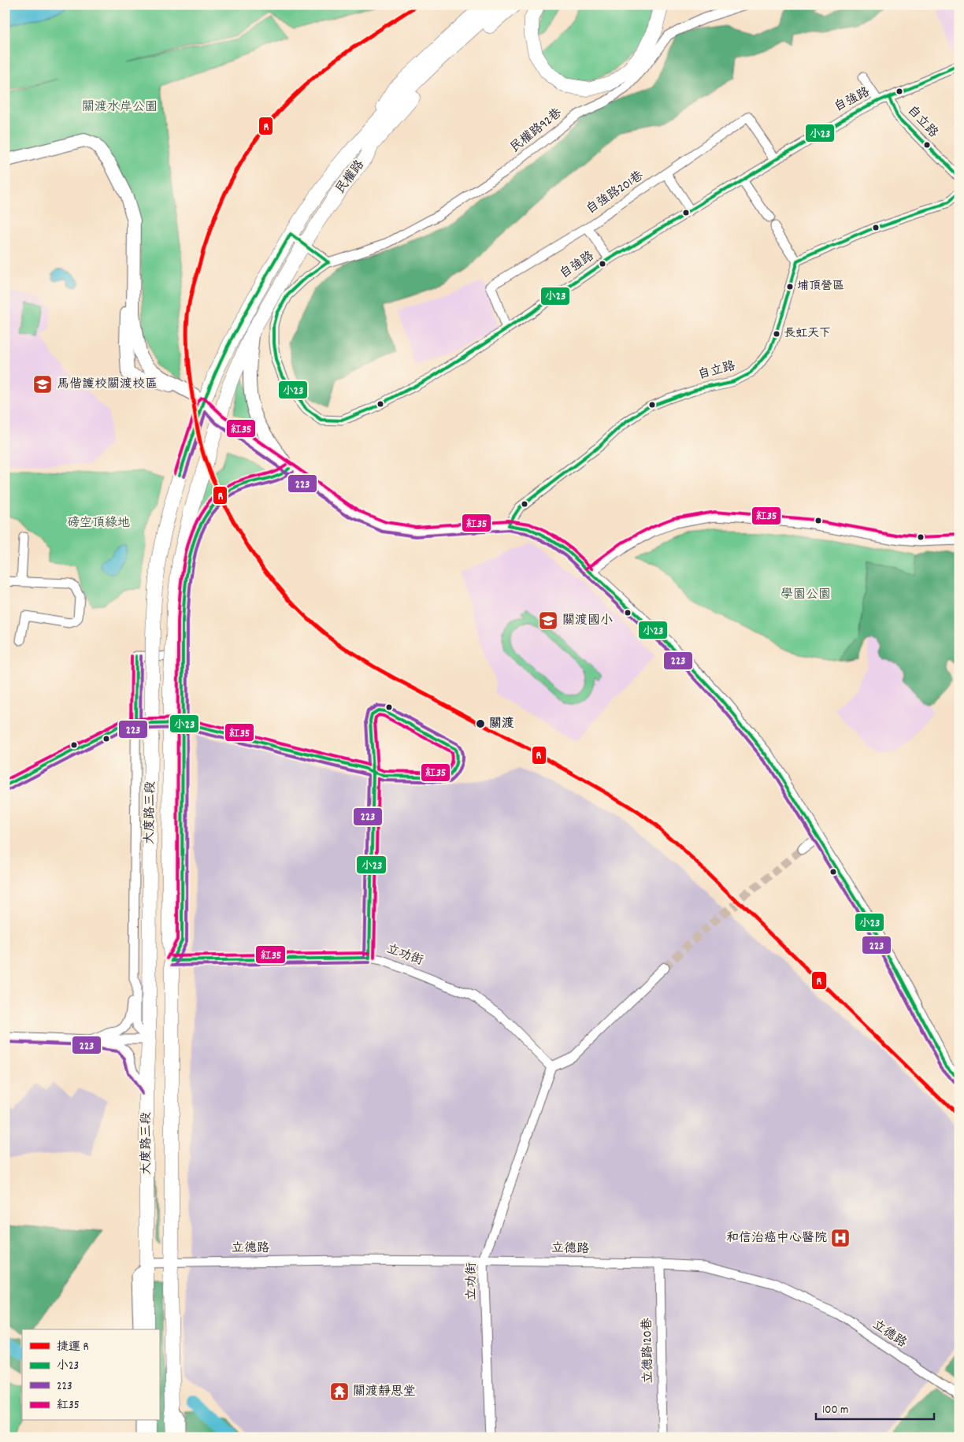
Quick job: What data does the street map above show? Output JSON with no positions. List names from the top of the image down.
{
  "streets": {
    "main road": ["民權路", "大度路三段"],
    "street": [
      "自強路",
      "自立路",
      "民權路92巷",
      "自強路201巷",
      "立功街",
      "立德路",
      "立德路120巷"
    ]
  },
  "crossings": [
    ["自強路", "自立路"],
    ["自強路", "民權路92巷"],
    ["自強路", "自強路201巷"],
    ["民權路", "大度路三段"],
    ["大度路三段", "立功街"],
    ["大度路三段", "立德路"],
    ["立功街", "立德路"],
    ["立德路", "立德路120巷"]
  ],
  "parks": ["關渡水岸公園", "磅空頂綠地", "學園公園"],
  "places": {
    "other": ["埔頂營區", "長虹天下", "關渡"],
    "school or university": ["馬偕護校關渡校區", "關渡國小"],
    "hospital": ["和信治癌中心醫院"],
    "temple": ["關渡靜思堂"]
  },
  "lines": [
    "metro line R",
    "transit line 小23",
    "transit line 紅35",
    "transit line 223"
  ],
  "legend": [
    "捷運 R",
    "小23",
    "223",
    "紅35"
  ],
  "scale_bar": "100 m"
}
